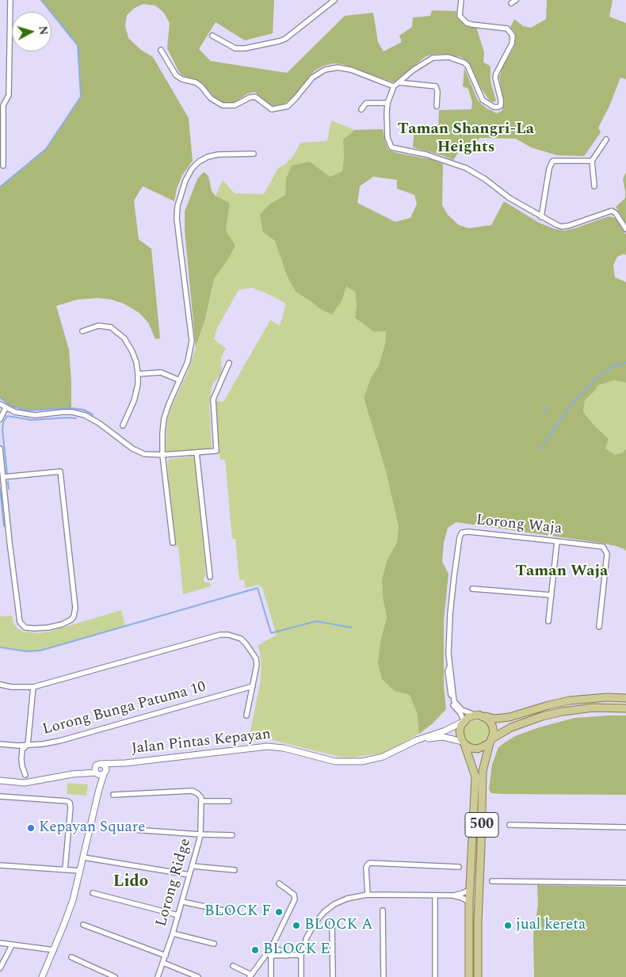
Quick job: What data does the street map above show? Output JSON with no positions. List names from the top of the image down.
{
  "streets": {
    "main road": ["500"],
    "street": [
      "Lorong Waja",
      "Lorong Bunga Patuma 10",
      "Jalan Pintas Kepayan",
      "Lorong Ridge"
    ]
  },
  "crossings": [
    ["Lorong Waja", "Jalan Pintas Kepayan"],
    ["Lorong Waja", "500"],
    ["Jalan Pintas Kepayan", "500"]
  ],
  "districts": ["Taman Shangri-La Heights", "Taman Waja", "Lido"],
  "places": [
    "Kepayan Square",
    "BLOCK F",
    "BLOCK A",
    "jual kereta",
    "BLOCK E"
  ],
  "north": "right"
}
